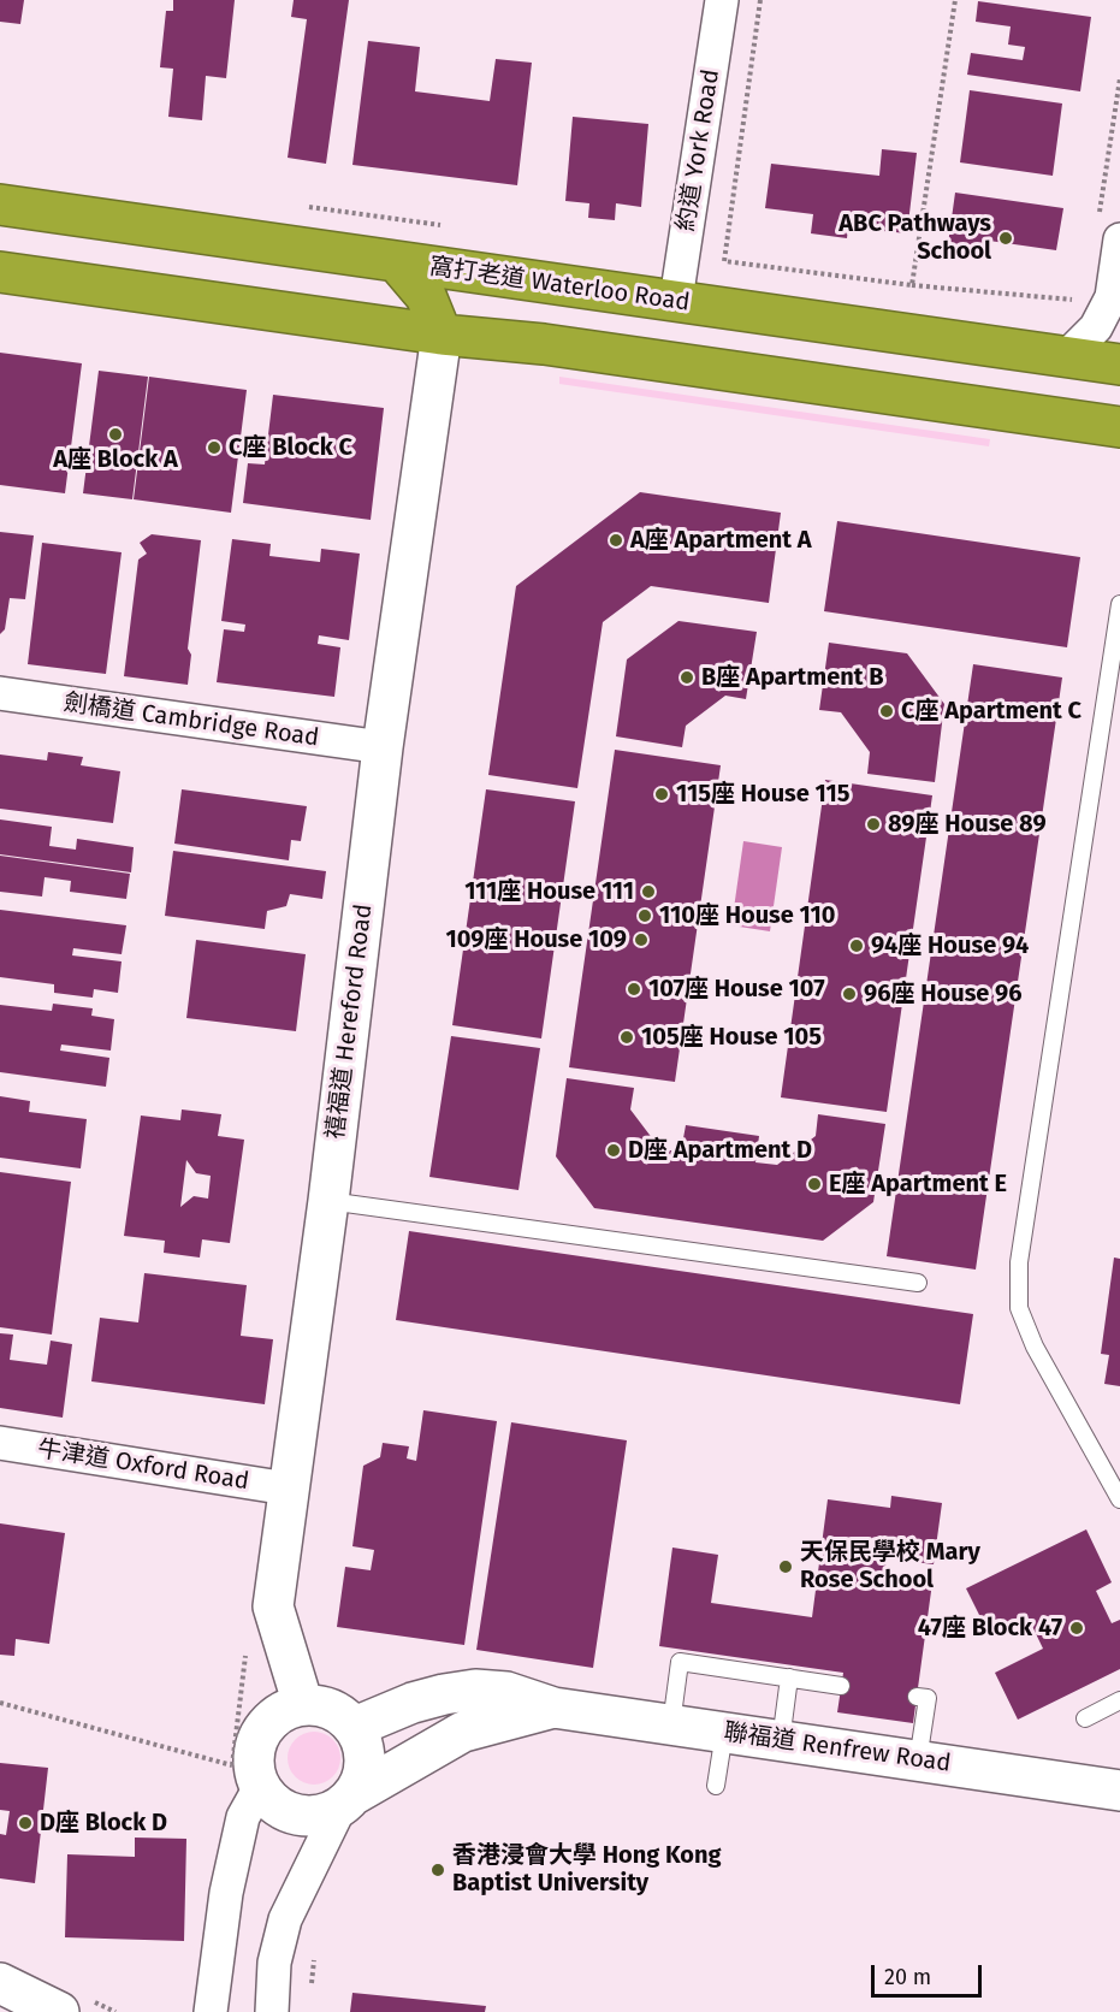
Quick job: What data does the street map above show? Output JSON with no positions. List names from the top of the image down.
{
  "streets": {
    "highway": ["窩打老道 Waterloo Road"],
    "street": [
      "約道 York Road",
      "劍橋道 Cambridge Road",
      "禧福道 Hereford Road",
      "牛津道 Oxford Road",
      "聯福道 Renfrew Road"
    ]
  },
  "crossings": [
    ["約道 York Road", "窩打老道 Waterloo Road"],
    ["劍橋道 Cambridge Road", "禧福道 Hereford Road"],
    ["禧福道 Hereford Road", "牛津道 Oxford Road"],
    ["禧福道 Hereford Road", "聯福道 Renfrew Road"]
  ],
  "places": [
    "ABC Pathways School",
    "A座 Block A",
    "C座 Block C",
    "A座 Apartment A",
    "B座 Apartment B",
    "C座 Apartment C",
    "115座 House 115",
    "89座 House 89",
    "111座 House 111",
    "110座 House 110",
    "109座 House 109",
    "94座 House 94",
    "107座 House 107",
    "96座 House 96",
    "105座 House 105",
    "D座 Apartment D",
    "E座 Apartment E",
    "天保民學校 Mary Rose School",
    "47座 Block 47",
    "D座 Block D",
    "香港浸會大學 Hong Kong Baptist University"
  ],
  "scale_bar": "20 m"
}
